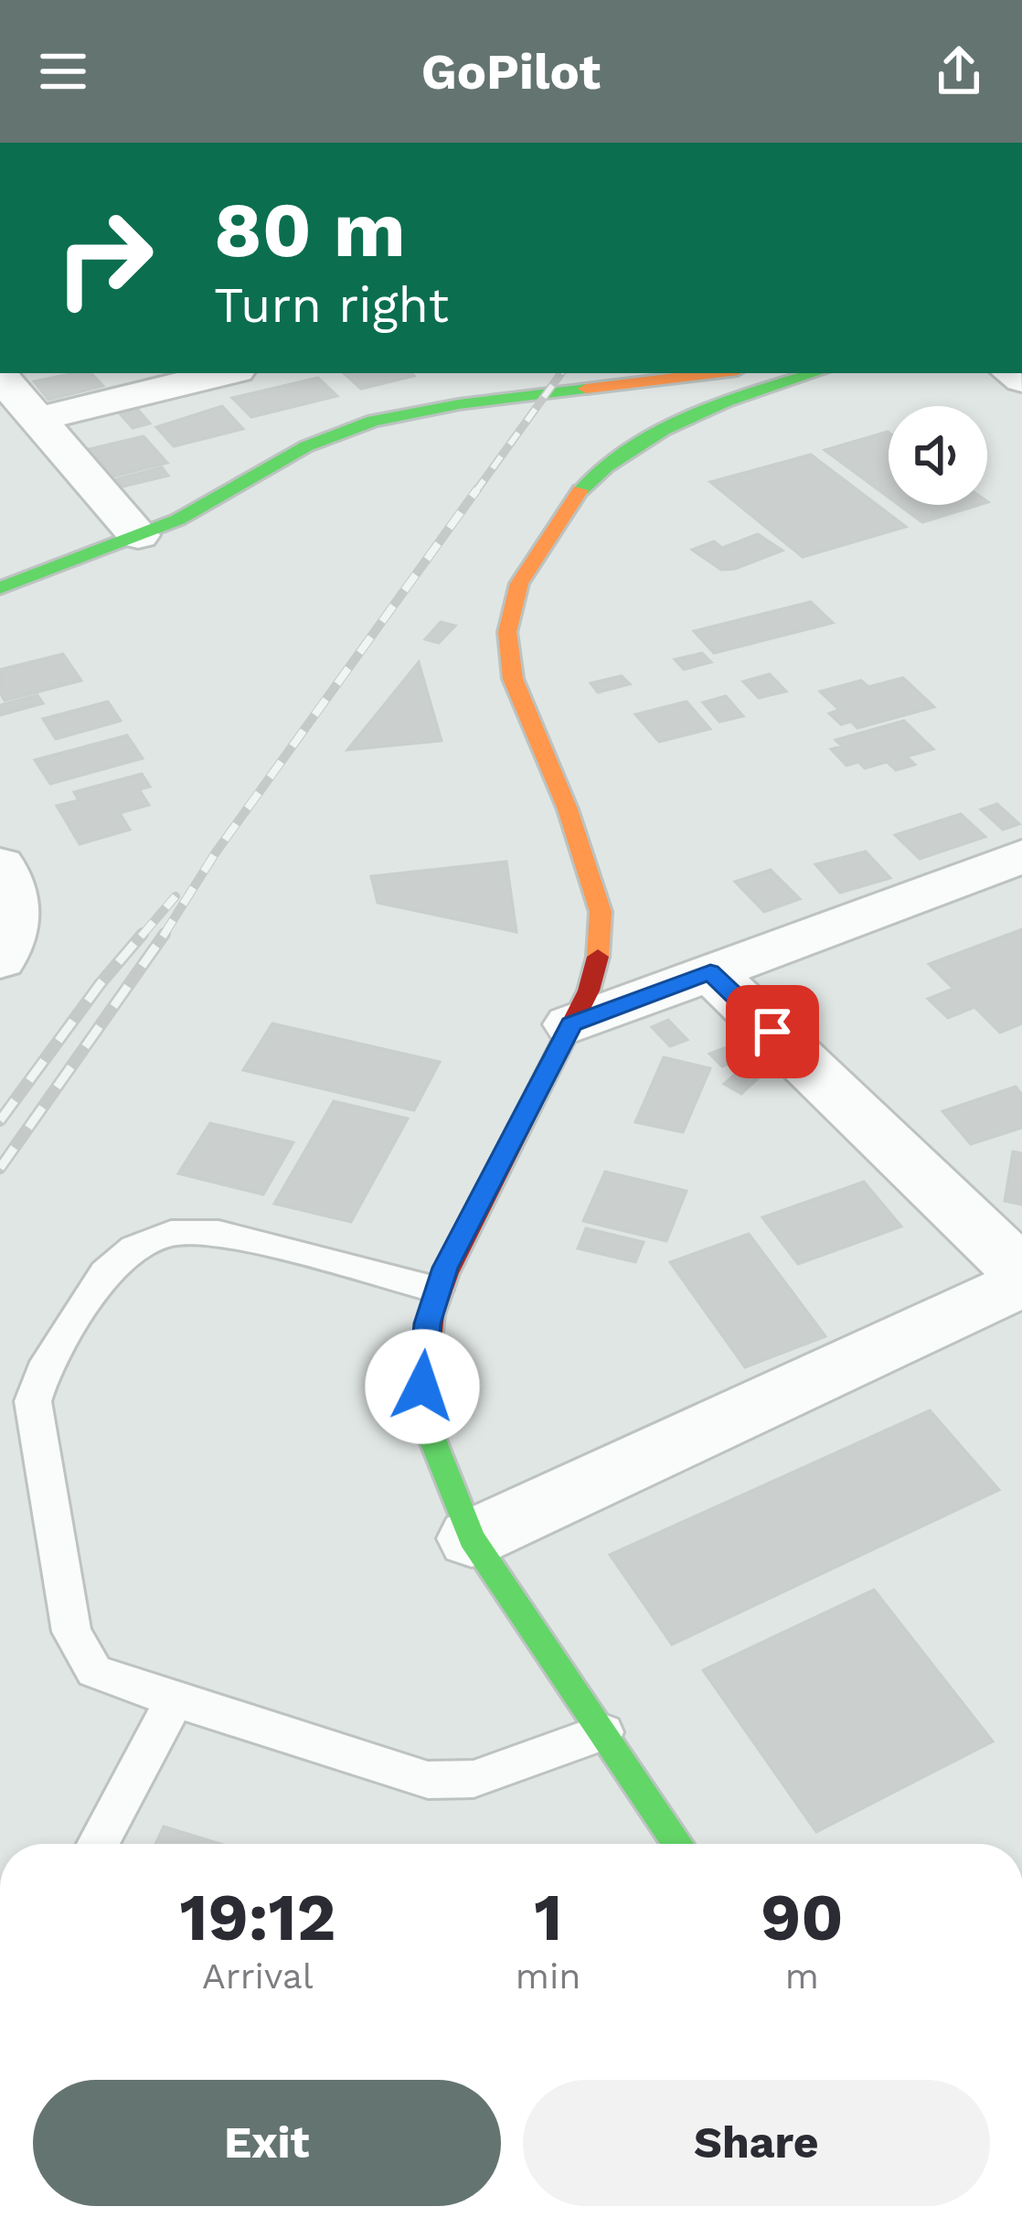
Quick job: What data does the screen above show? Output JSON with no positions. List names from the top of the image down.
{
  "page": {
    "header": "GoPilot",
    "turn": ["80 m", "Turn right"],
    "eta": [
      "19:12",
      "Arrival",
      "1",
      "min",
      "90",
      "m"
    ],
    "buttons": ["Exit", "Share"]
  }
}
